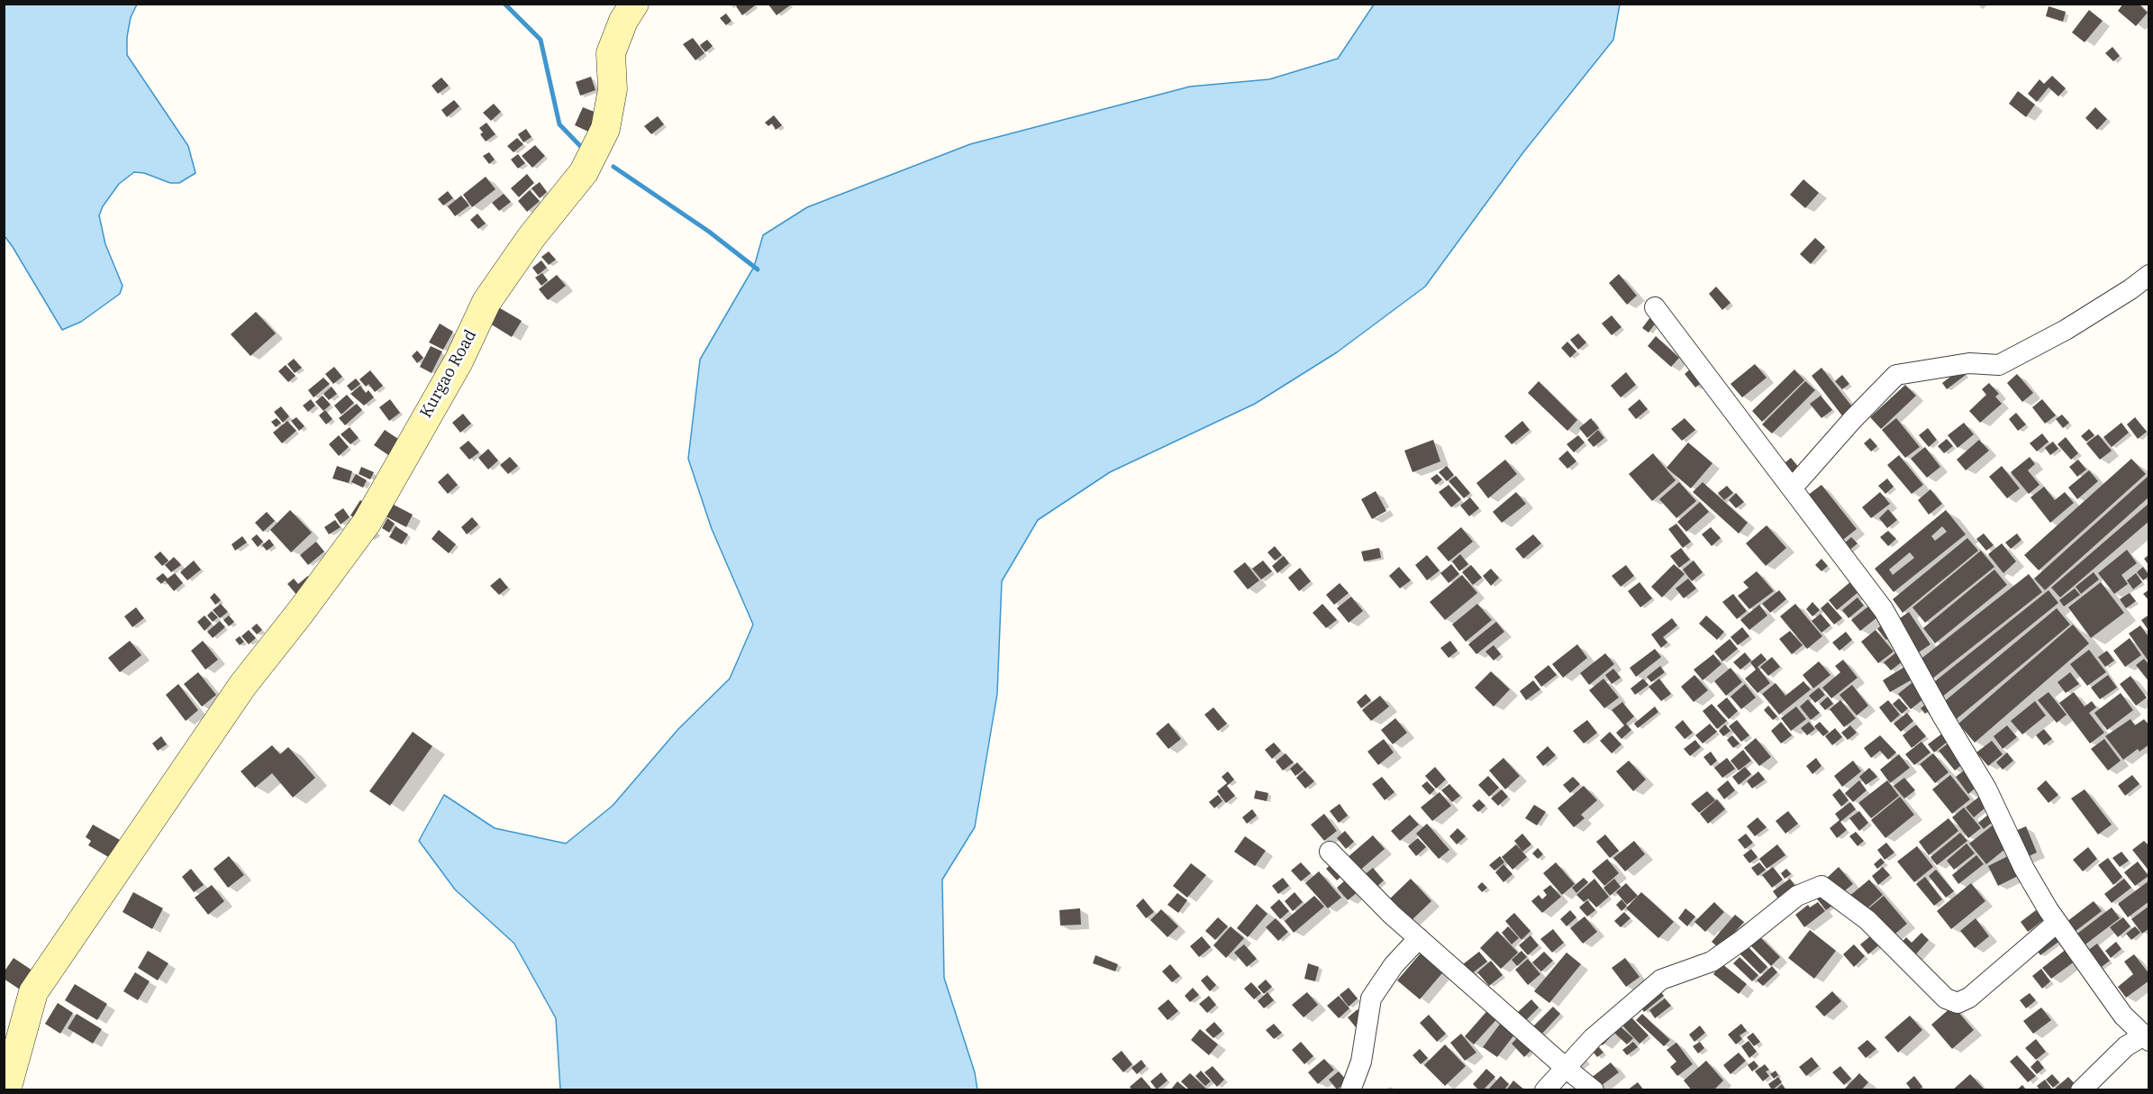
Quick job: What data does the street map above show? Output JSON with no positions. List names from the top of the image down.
{
  "streets": {
    "street": ["Kurgao Road"]
  }
}
